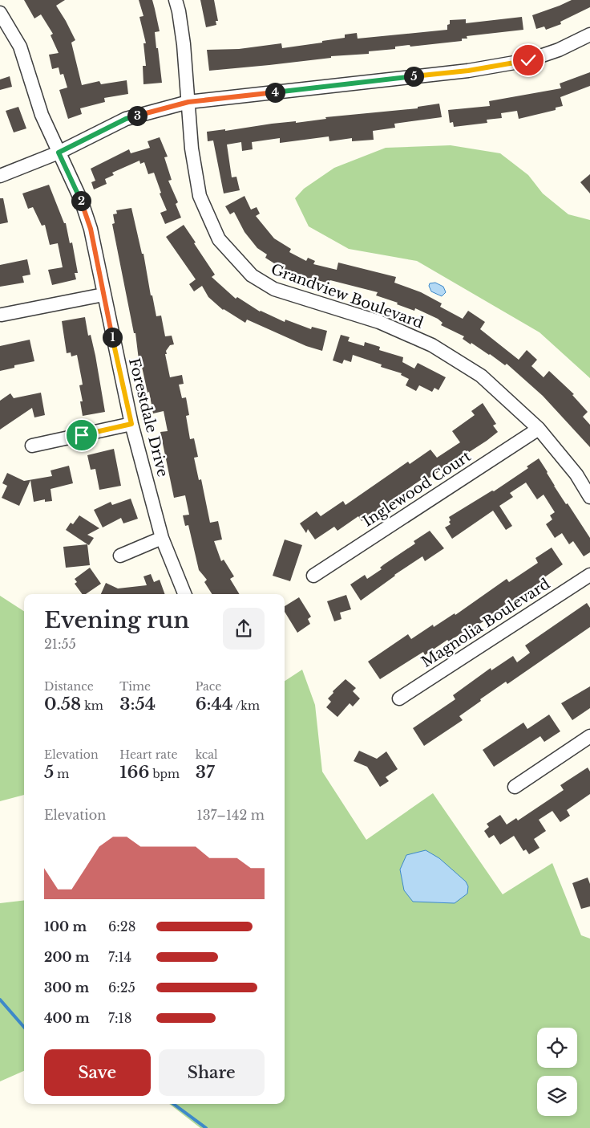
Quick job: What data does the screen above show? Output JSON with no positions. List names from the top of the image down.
{
  "streets": {
    "street": [
      "Grandview Boulevard",
      "Forestdale Drive",
      "Inglewood Court",
      "Magnolia Boulevard"
    ]
  },
  "crossings": [
    ["Grandview Boulevard", "Inglewood Court"]
  ],
  "page": {
    "pins": [
      "5",
      "4",
      "3",
      "2",
      "1"
    ],
    "heading": ["Evening run", "21:55"],
    "stats": [
      ["Distance", "0.58 km"],
      ["Time", "3:54"],
      ["Pace", "6:44 /km"],
      ["Elevation", "5 m"],
      ["Heart rate", "166 bpm"],
      ["kcal", "37"]
    ],
    "chart": ["Elevation", "137–142 m"],
    "list": [
      {
        "name": "100 m",
        "note": "6:28"
      },
      {
        "name": "200 m",
        "note": "7:14"
      },
      {
        "name": "300 m",
        "note": "6:25"
      },
      {
        "name": "400 m",
        "note": "7:18"
      }
    ],
    "buttons": ["Save", "Share"]
  }
}
